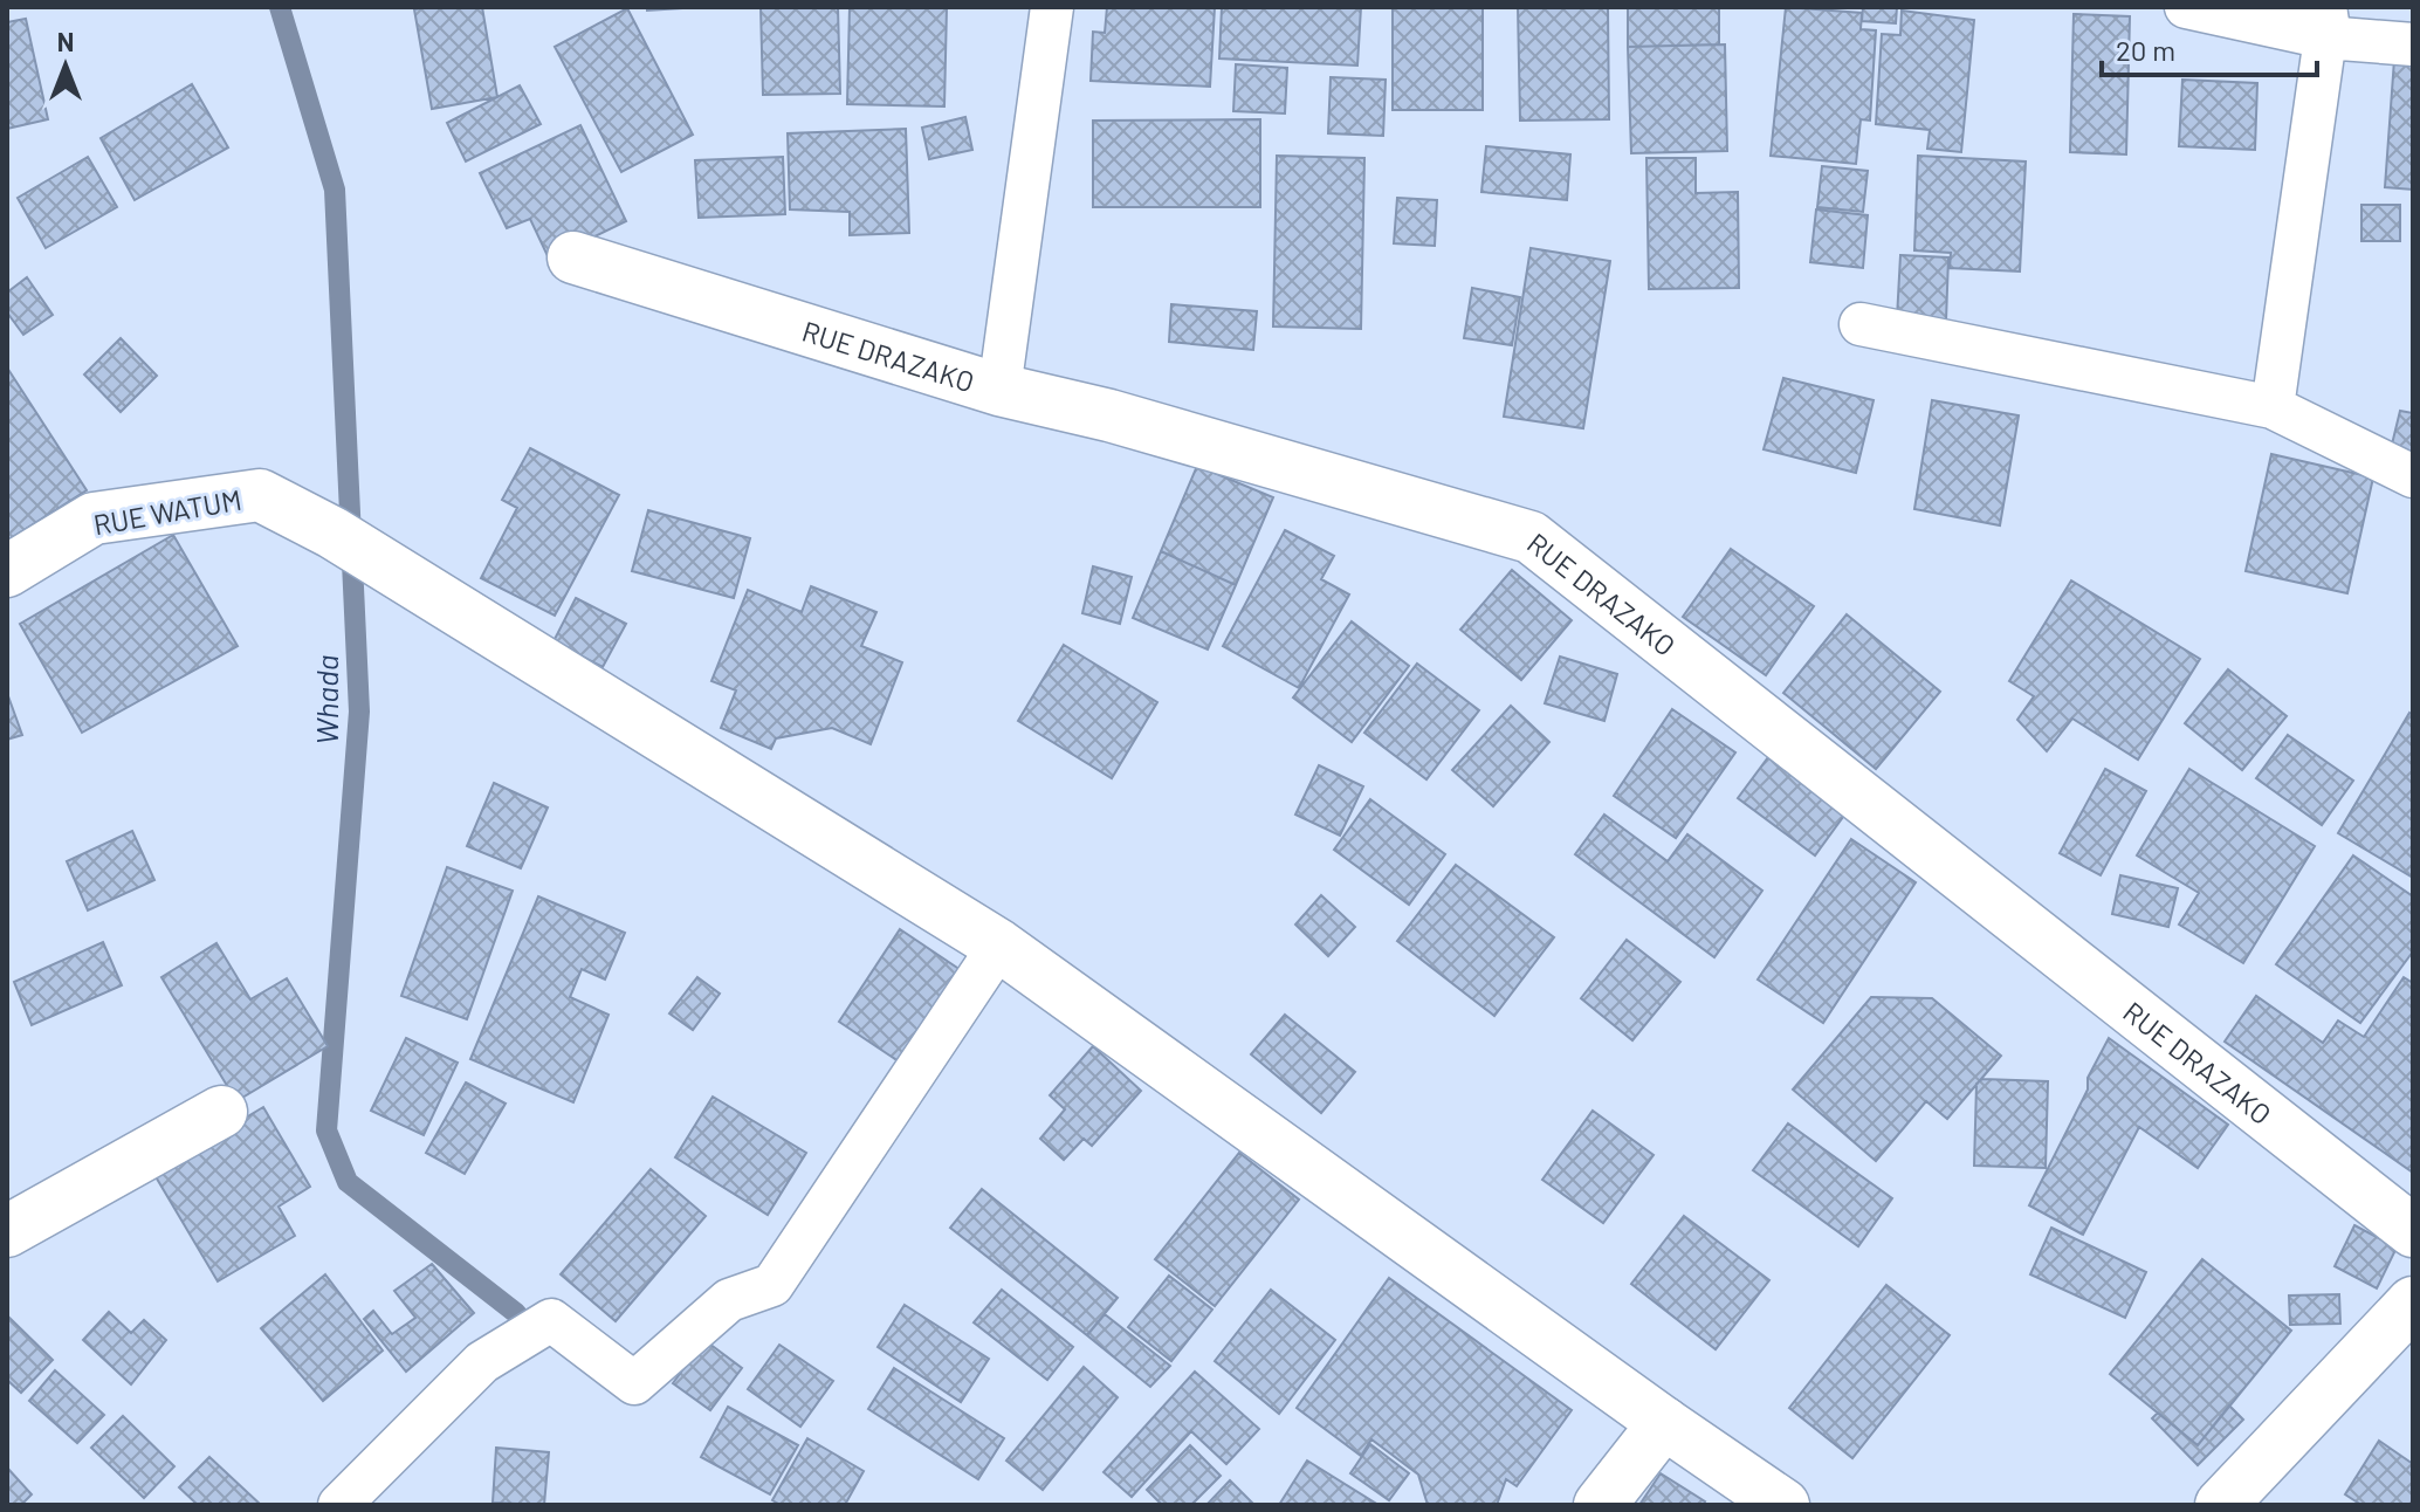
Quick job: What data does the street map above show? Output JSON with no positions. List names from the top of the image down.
{
  "streets": {
    "street": ["RUE DRAZAKO", "RUE WATUM"]
  },
  "water": ["Whada"],
  "scale_bar": "20 m",
  "north": "top"
}
